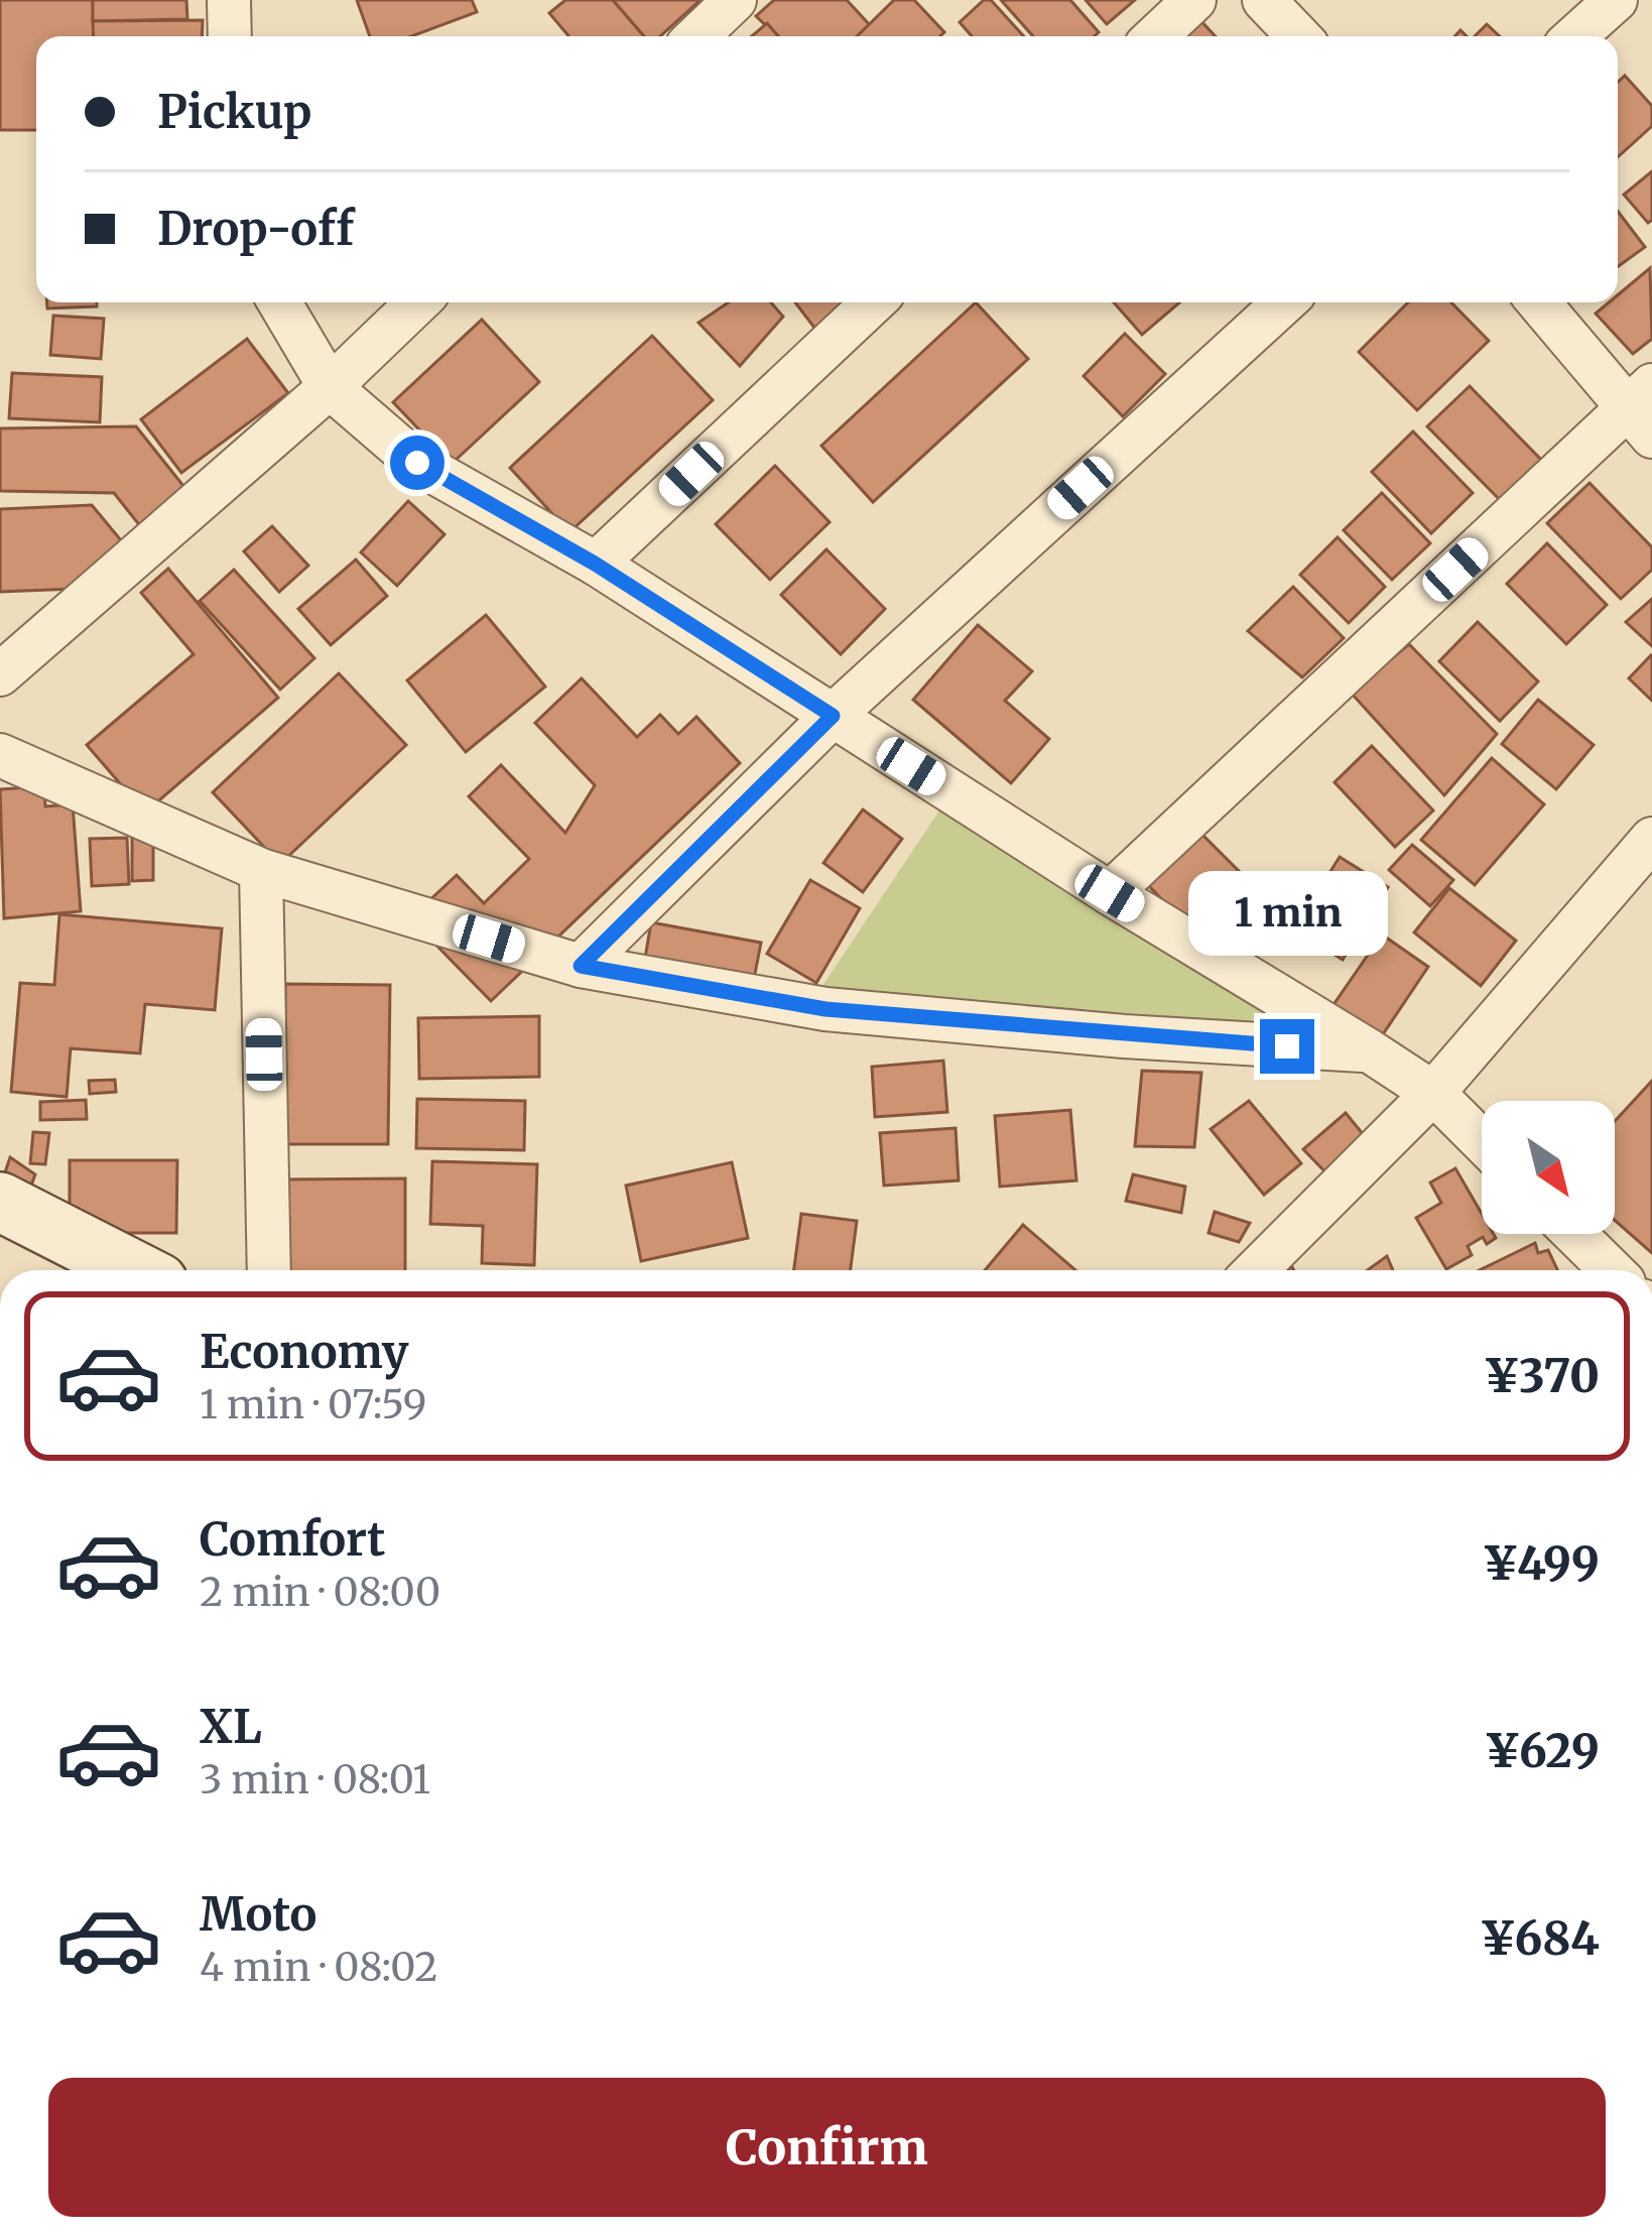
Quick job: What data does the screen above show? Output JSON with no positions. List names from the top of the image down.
{
  "north": "bottom right",
  "page": {
    "banner": ["Pickup", "Drop-off"],
    "bubble": "1 min",
    "list": [
      {
        "name": "Economy",
        "note": "1 min · 07:59",
        "value": "¥370"
      },
      {
        "name": "Comfort",
        "note": "2 min · 08:00",
        "value": "¥499"
      },
      {
        "name": "XL",
        "note": "3 min · 08:01",
        "value": "¥629"
      },
      {
        "name": "Moto",
        "note": "4 min · 08:02",
        "value": "¥684"
      }
    ],
    "buttons": "Confirm"
  }
}
